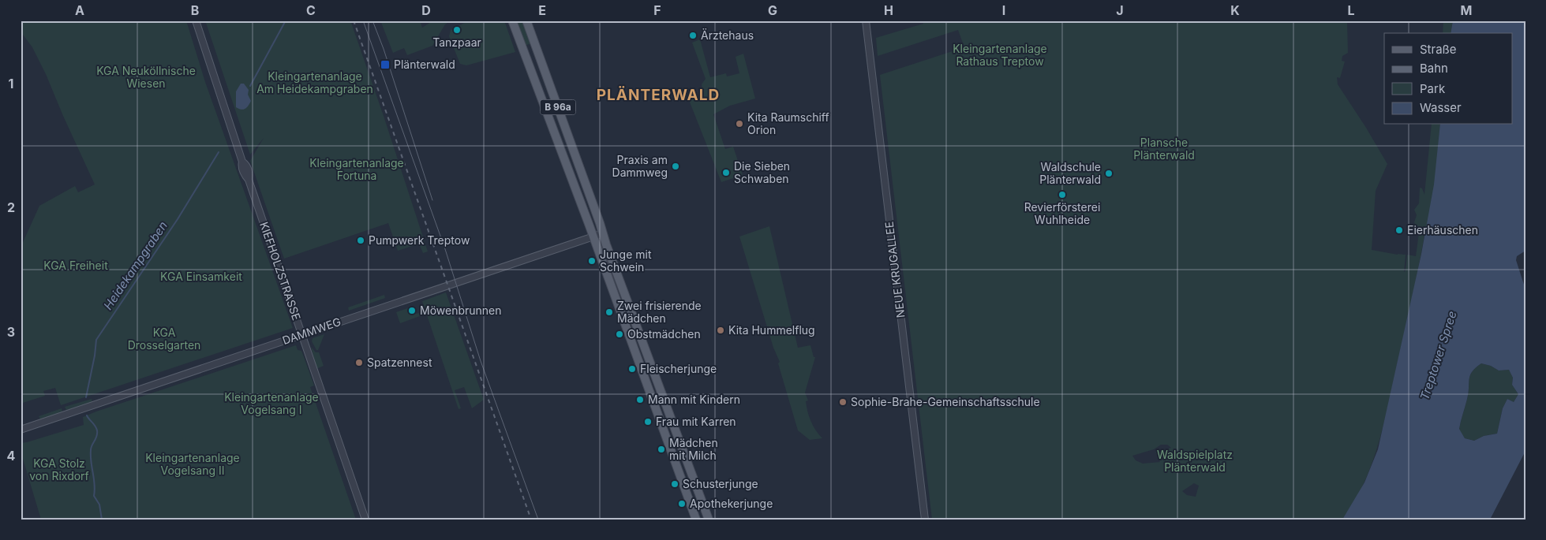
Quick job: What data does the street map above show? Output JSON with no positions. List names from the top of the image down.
{
  "streets": {
    "main road": ["B 96a"],
    "street": ["NEUE KRUGALLEE", "KIEFHOLZSTRASSE", "DAMMWEG"]
  },
  "crossings": [
    ["B 96a", "DAMMWEG"],
    ["KIEFHOLZSTRASSE", "DAMMWEG"]
  ],
  "districts": ["PLÄNTERWALD"],
  "water": ["Heidekampgraben", "Treptower Spree"],
  "parks": [
    "Kleingartenanlage Rathaus Treptow",
    "KGA Neuköllnische Wiesen",
    "Kleingartenanlage Am Heidekampgraben",
    "Plansche Plänterwald",
    "Kleingartenanlage Fortuna",
    "KGA Freiheit",
    "KGA Einsamkeit",
    "KGA Drosselgarten",
    "Kleingartenanlage Vogelsang I",
    "Waldspielplatz Plänterwald",
    "Kleingartenanlage Vogelsang II",
    "KGA Stolz von Rixdorf"
  ],
  "places": {
    "other": [
      "Tanzpaar",
      "Ärztehaus",
      "Kita Raumschiff Orion",
      "Praxis am Dammweg",
      "Die Sieben Schwaben",
      "Waldschule Plänterwald",
      "Revierförsterei Wuhlheide",
      "Eierhäuschen",
      "Pumpwerk Treptow",
      "Junge mit Schwein",
      "Möwenbrunnen",
      "Zwei frisierende Mädchen",
      "Kita Hummelflug",
      "Obstmädchen",
      "Spatzennest",
      "Fleischerjunge",
      "Mann mit Kindern",
      "Sophie-Brahe-Gemeinschaftsschule",
      "Frau mit Karren",
      "Mädchen mit Milch",
      "Schusterjunge",
      "Apothekerjunge"
    ],
    "transit": ["Plänterwald"]
  },
  "legend": [
    "Straße",
    "Bahn",
    "Park",
    "Wasser"
  ],
  "grid": {
    "columns": [
      "A",
      "B",
      "C",
      "D",
      "E",
      "F",
      "G",
      "H",
      "I",
      "J",
      "K",
      "L",
      "M"
    ],
    "rows": [
      "1",
      "2",
      "3",
      "4"
    ]
  }
}
